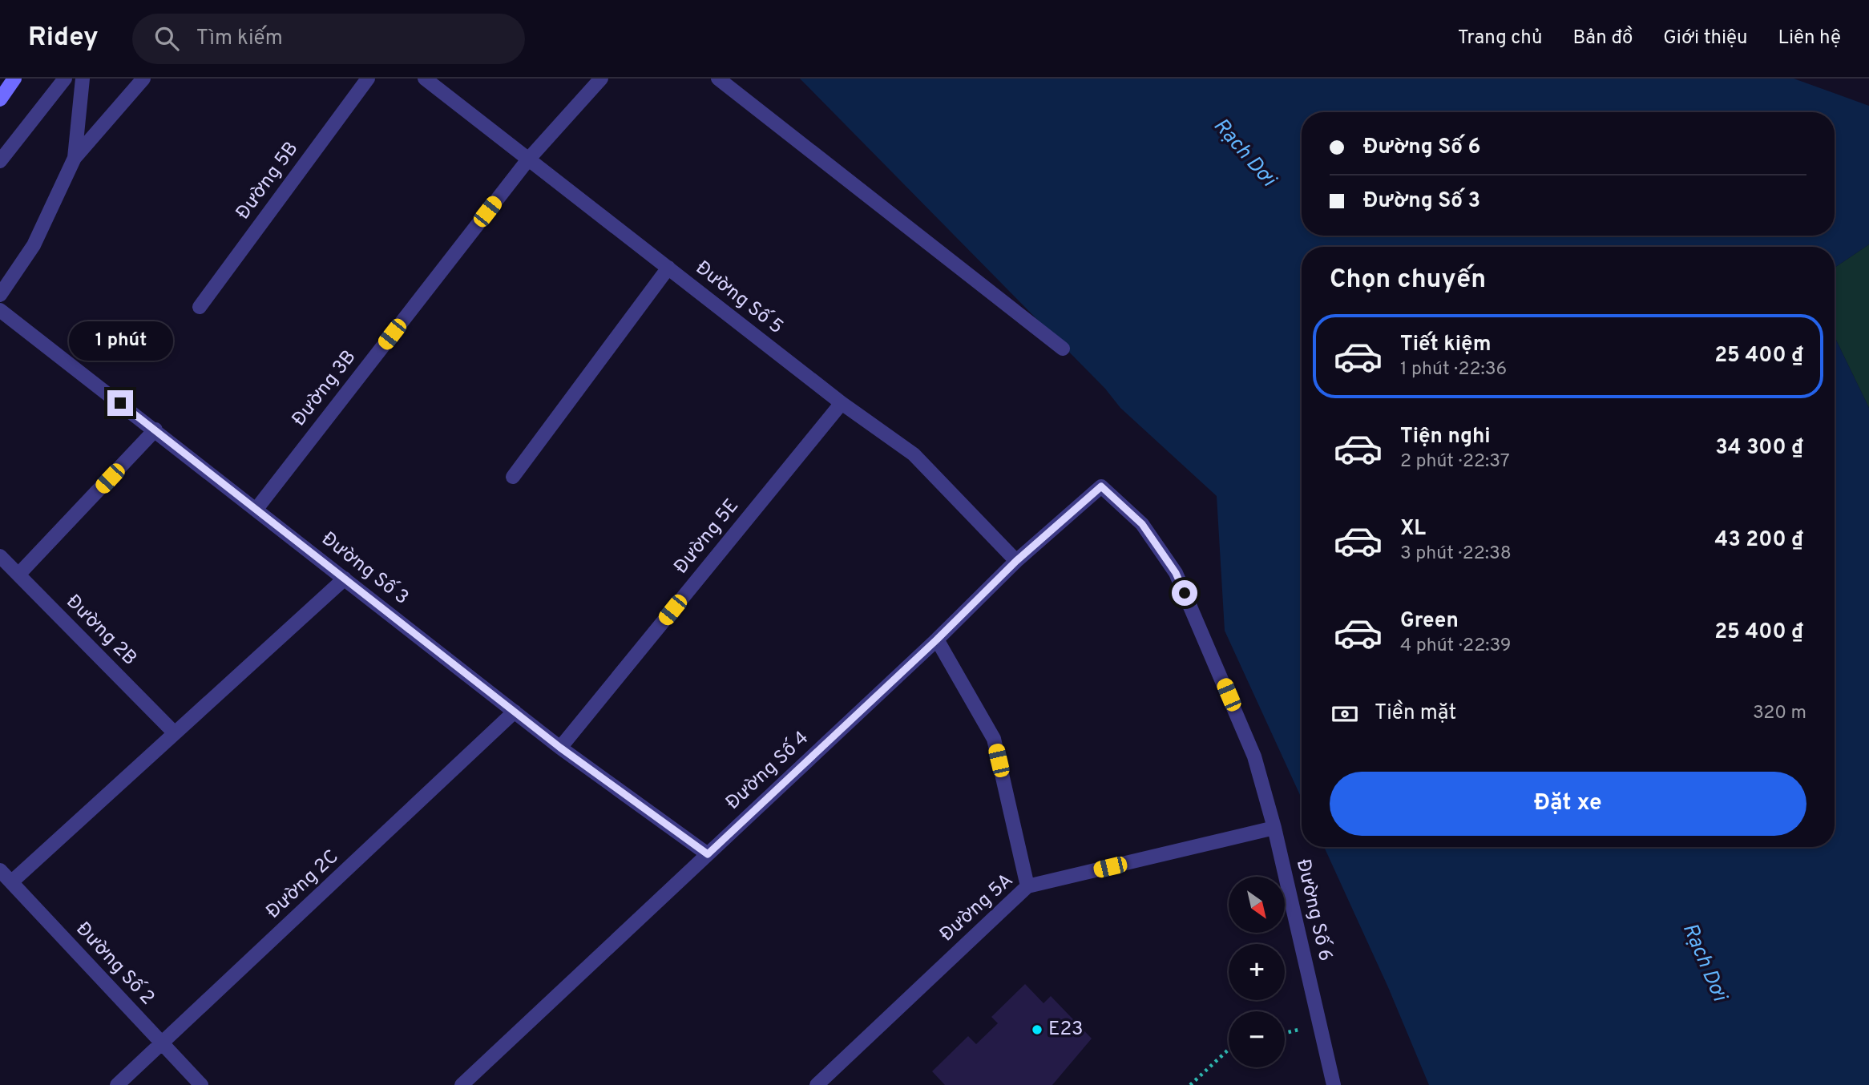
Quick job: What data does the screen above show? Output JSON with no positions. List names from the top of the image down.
{
  "streets": {
    "street": [
      "Đường 5B",
      "Đường Số 5",
      "Đường 3B",
      "Đường 5E",
      "Đường Số 3",
      "Đường 2B",
      "Đường Số 4",
      "Đường 2C",
      "Đường 5A",
      "Đường Số 6",
      "Đường Số 2"
    ]
  },
  "crossings": [
    ["Đường Số 5", "Đường 3B"],
    ["Đường Số 5", "Đường 5E"],
    ["Đường Số 5", "Đường Số 4"],
    ["Đường 3B", "Đường Số 3"],
    ["Đường 5E", "Đường Số 3"],
    ["Đường Số 3", "Đường Số 4"],
    ["Đường Số 3", "Đường 2C"],
    ["Đường Số 4", "Đường Số 6"],
    ["Đường 2C", "Đường Số 2"],
    ["Đường 5A", "Đường Số 6"]
  ],
  "water": ["Rạch Dơi"],
  "places": ["E23"],
  "north": "bottom right",
  "page": {
    "header": "Ridey",
    "search": "Tìm kiếm",
    "nav": [
      "Trang chủ",
      "Bản đồ",
      "Giới thiệu",
      "Liên hệ"
    ],
    "banner": ["Đường Số 6", "Đường Số 3"],
    "heading": "Chọn chuyến",
    "list": [
      {
        "name": "Tiết kiệm",
        "note": "1 phút · 22:36",
        "value": "25 400 ₫"
      },
      {
        "name": "Tiện nghi",
        "note": "2 phút · 22:37",
        "value": "34 300 ₫"
      },
      {
        "name": "XL",
        "note": "3 phút · 22:38",
        "value": "43 200 ₫"
      },
      {
        "name": "Green",
        "note": "4 phút · 22:39",
        "value": "25 400 ₫"
      }
    ],
    "bubble": "1 phút",
    "pay": ["Tiền mặt", "320 m"],
    "buttons": "Đặt xe",
    "map_buttons": ["+", "−"]
  }
}
